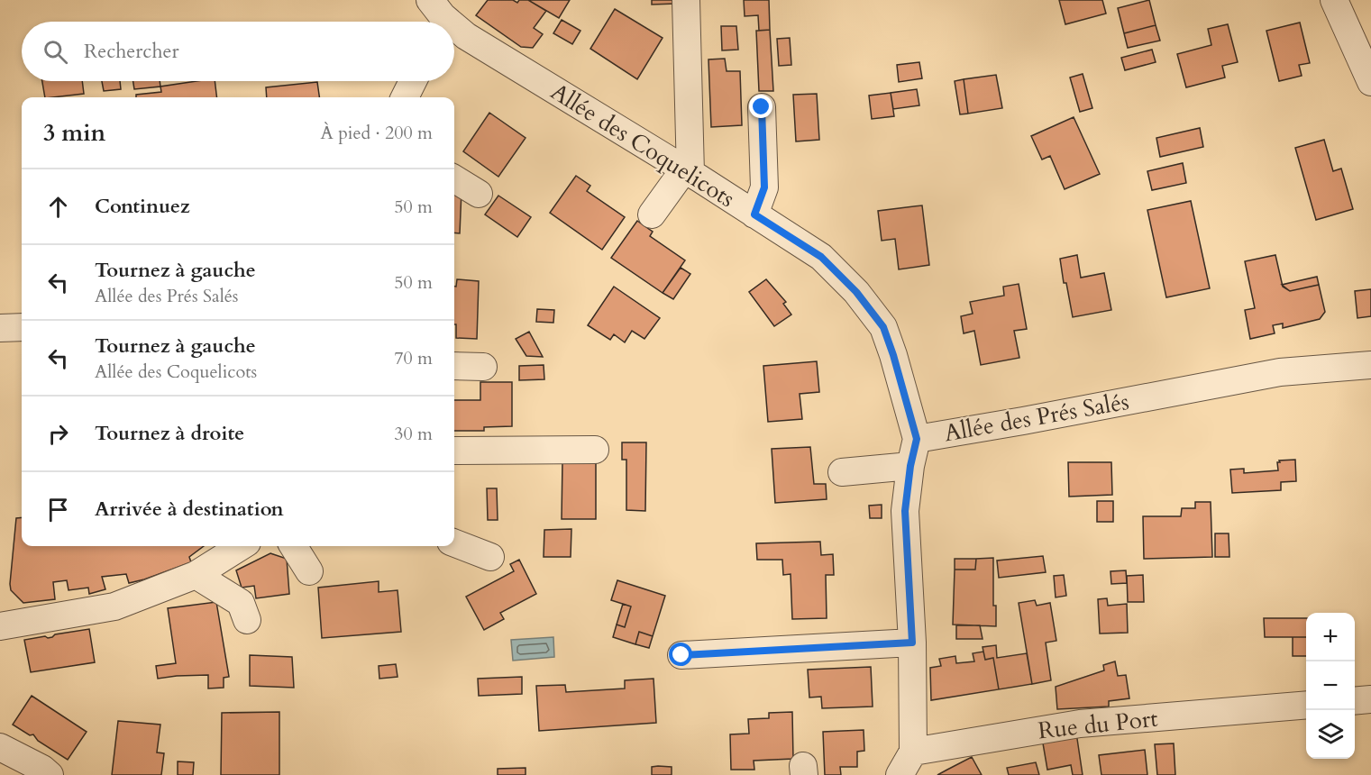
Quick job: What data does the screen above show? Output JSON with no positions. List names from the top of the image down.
{
  "streets": {
    "street": ["Allée des Coquelicots", "Allée des Prés Salés", "Rue du Port"]
  },
  "crossings": [
    ["Allée des Coquelicots", "Allée des Prés Salés"],
    ["Allée des Prés Salés", "Rue du Port"]
  ],
  "page": {
    "search": "Rechercher",
    "heading": ["3 min", "À pied · 200 m"],
    "list": [
      ["Continuez", "50 m"],
      ["Tournez à gauche", "Allée des Prés Salés", "50 m"],
      ["Tournez à gauche", "Allée des Coquelicots", "70 m"],
      ["Tournez à droite", "30 m"],
      "Arrivée à destination"
    ],
    "map_buttons": ["+", "−"]
  }
}
